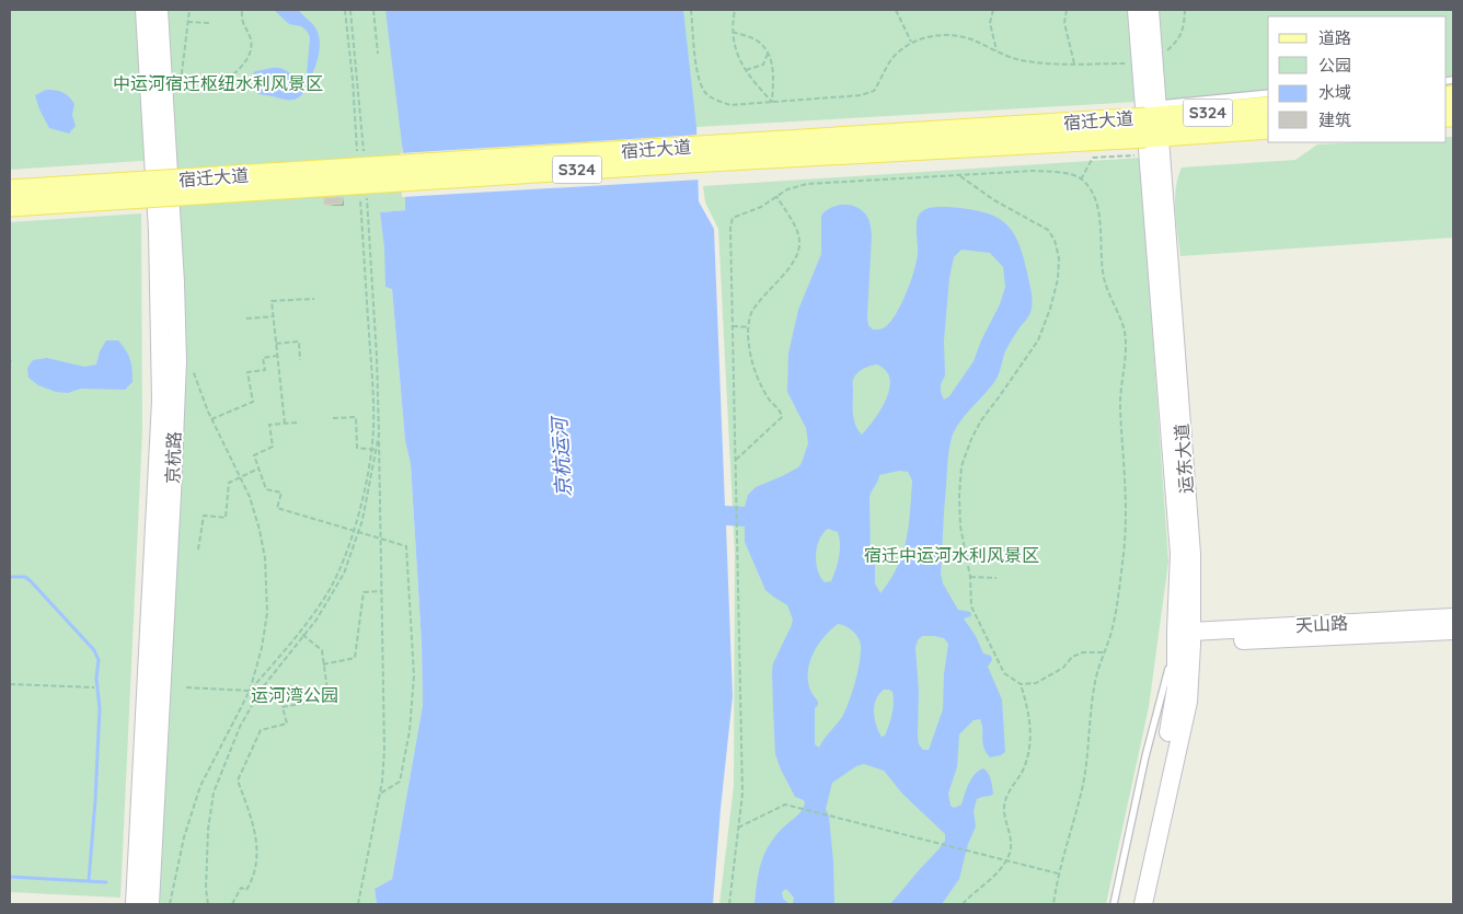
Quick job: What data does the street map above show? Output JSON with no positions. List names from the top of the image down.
{
  "streets": {
    "main road": ["S324", "宿迁大道"],
    "street": ["京杭路", "运东大道", "天山路"]
  },
  "crossings": [
    ["宿迁大道", "运东大道"],
    ["运东大道", "天山路"]
  ],
  "water": ["京杭运河"],
  "parks": ["中运河宿迁枢纽水利风景区", "宿迁中运河水利风景区", "运河湾公园"],
  "legend": [
    "道路",
    "公园",
    "水域",
    "建筑"
  ]
}
